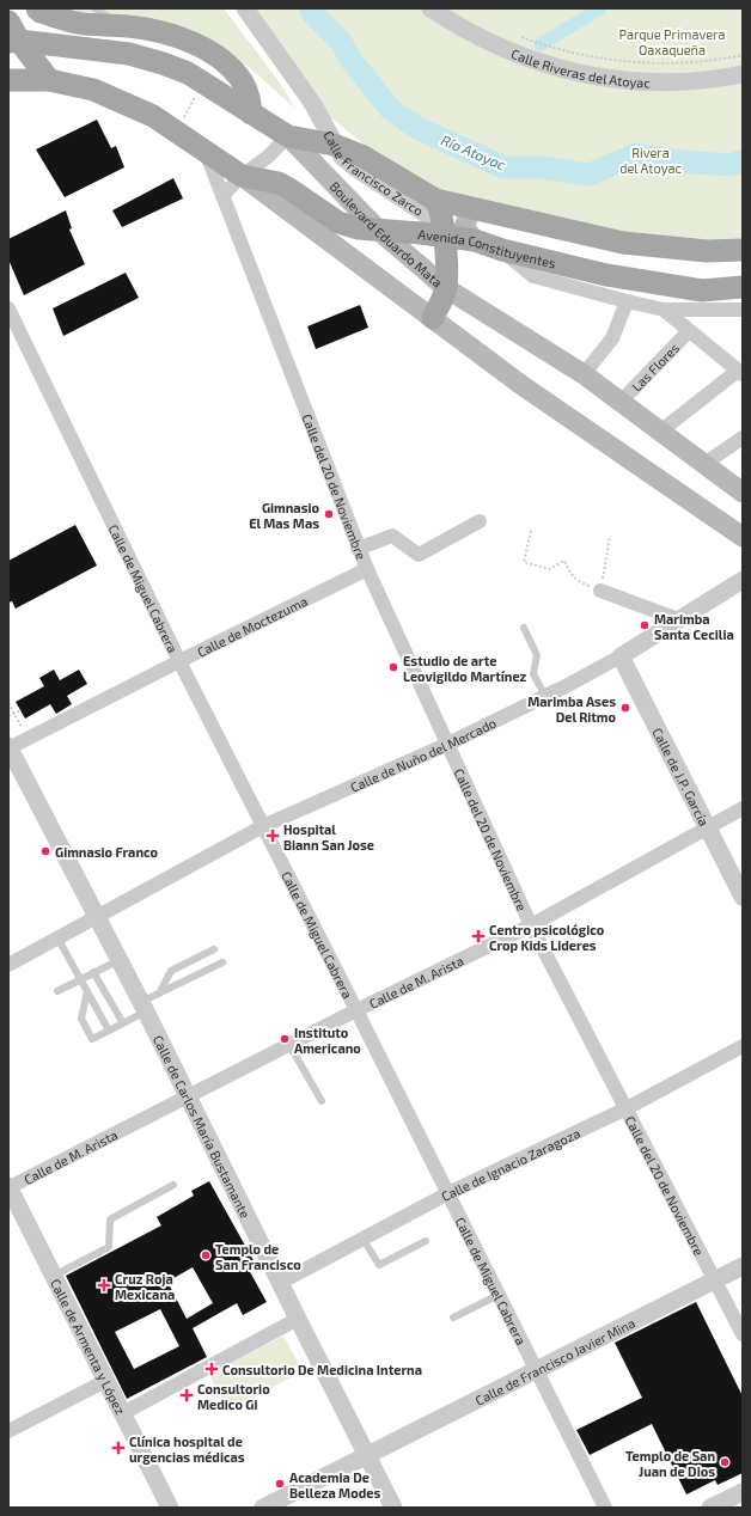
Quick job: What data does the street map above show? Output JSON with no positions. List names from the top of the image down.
{
  "streets": {
    "main road": ["Boulevard Eduardo Mata", "Avenida Constituyentes"],
    "street": [
      "Calle Riveras del Atoyac",
      "Calle Francisco Zarco",
      "Las Flores",
      "Calle del 20 de Noviembre",
      "Calle de Miguel Cabrera",
      "Calle de Moctezuma",
      "Calle de Nuño del Mercado",
      "Calle de J.P. García",
      "Calle de M. Arista",
      "Calle de Carlos María Bustamante",
      "Calle de Ignacio Zaragoza",
      "Calle de Armenta y López",
      "Calle de Francisco Javier Mina"
    ]
  },
  "crossings": [
    ["Calle Francisco Zarco", "Avenida Constituyentes"],
    ["Boulevard Eduardo Mata", "Avenida Constituyentes"],
    ["Boulevard Eduardo Mata", "Las Flores"],
    ["Calle del 20 de Noviembre", "Calle de Moctezuma"],
    ["Calle del 20 de Noviembre", "Calle de Nuño del Mercado"],
    ["Calle del 20 de Noviembre", "Calle de M. Arista"],
    ["Calle del 20 de Noviembre", "Calle de Ignacio Zaragoza"],
    ["Calle del 20 de Noviembre", "Calle de Francisco Javier Mina"],
    ["Calle de Miguel Cabrera", "Calle de Moctezuma"],
    ["Calle de Miguel Cabrera", "Calle de Nuño del Mercado"],
    ["Calle de Miguel Cabrera", "Calle de M. Arista"],
    ["Calle de Miguel Cabrera", "Calle de Ignacio Zaragoza"],
    ["Calle de Miguel Cabrera", "Calle de Francisco Javier Mina"],
    ["Calle de Moctezuma", "Calle de Carlos María Bustamante"],
    ["Calle de Nuño del Mercado", "Calle de J.P. García"],
    ["Calle de Nuño del Mercado", "Calle de Carlos María Bustamante"],
    ["Calle de J.P. García", "Calle de M. Arista"],
    ["Calle de M. Arista", "Calle de Carlos María Bustamante"],
    ["Calle de M. Arista", "Calle de Armenta y López"],
    ["Calle de Carlos María Bustamante", "Calle de Ignacio Zaragoza"],
    ["Calle de Carlos María Bustamante", "Calle de Francisco Javier Mina"]
  ],
  "water": ["Río Atoyac"],
  "parks": ["Parque Primavera Oaxaqueña", "Rivera del Atoyac"],
  "places": {
    "other": [
      "Gimnasio El Mas Mas",
      "Marimba Santa Cecilia",
      "Estudio de arte Leovigildo Martínez",
      "Marimba Ases Del Ritmo",
      "Gimnasio Franco",
      "Instituto Americano",
      "Templo de San Francisco",
      "Templo de San Juan de Dios",
      "Academia De Belleza Modes"
    ],
    "health": [
      "Hospital Biann San Jose",
      "Centro psicológico Crop Kids Lideres",
      "Cruz Roja Mexicana",
      "Consultorio De Medicina Interna",
      "Consultorio Medico Gi",
      "Clínica hospital de urgencias médicas"
    ]
  }
}
